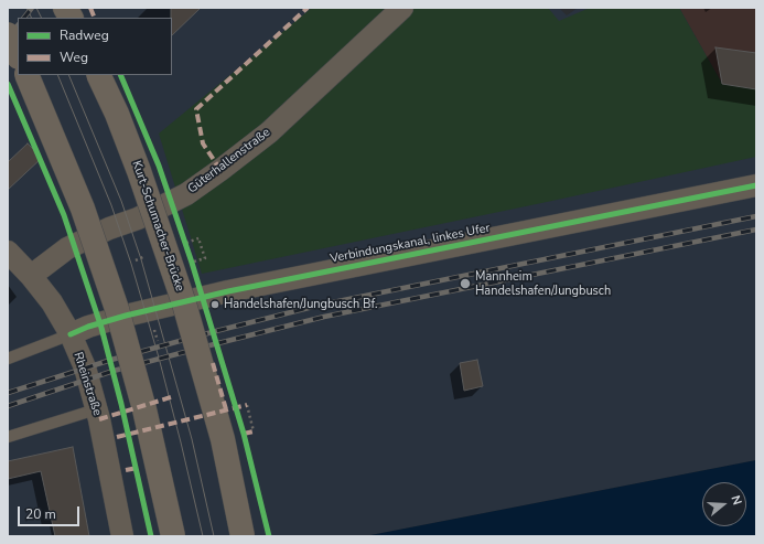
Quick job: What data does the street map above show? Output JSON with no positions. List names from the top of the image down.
{
  "streets": {
    "highway": ["Kurt-Schumacher-Brücke"],
    "street": ["Güterhallenstraße", "Verbindungskanal, linkes Ufer", "Rheinstraße"]
  },
  "crossings": [
    ["Güterhallenstraße", "Rheinstraße"],
    ["Verbindungskanal, linkes Ufer", "Rheinstraße"]
  ],
  "places": ["Mannheim Handelshafen/Jungbusch", "Handelshafen/Jungbusch Bf."],
  "legend": ["Radweg", "Weg"],
  "scale_bar": "20 m",
  "north": "right"
}
